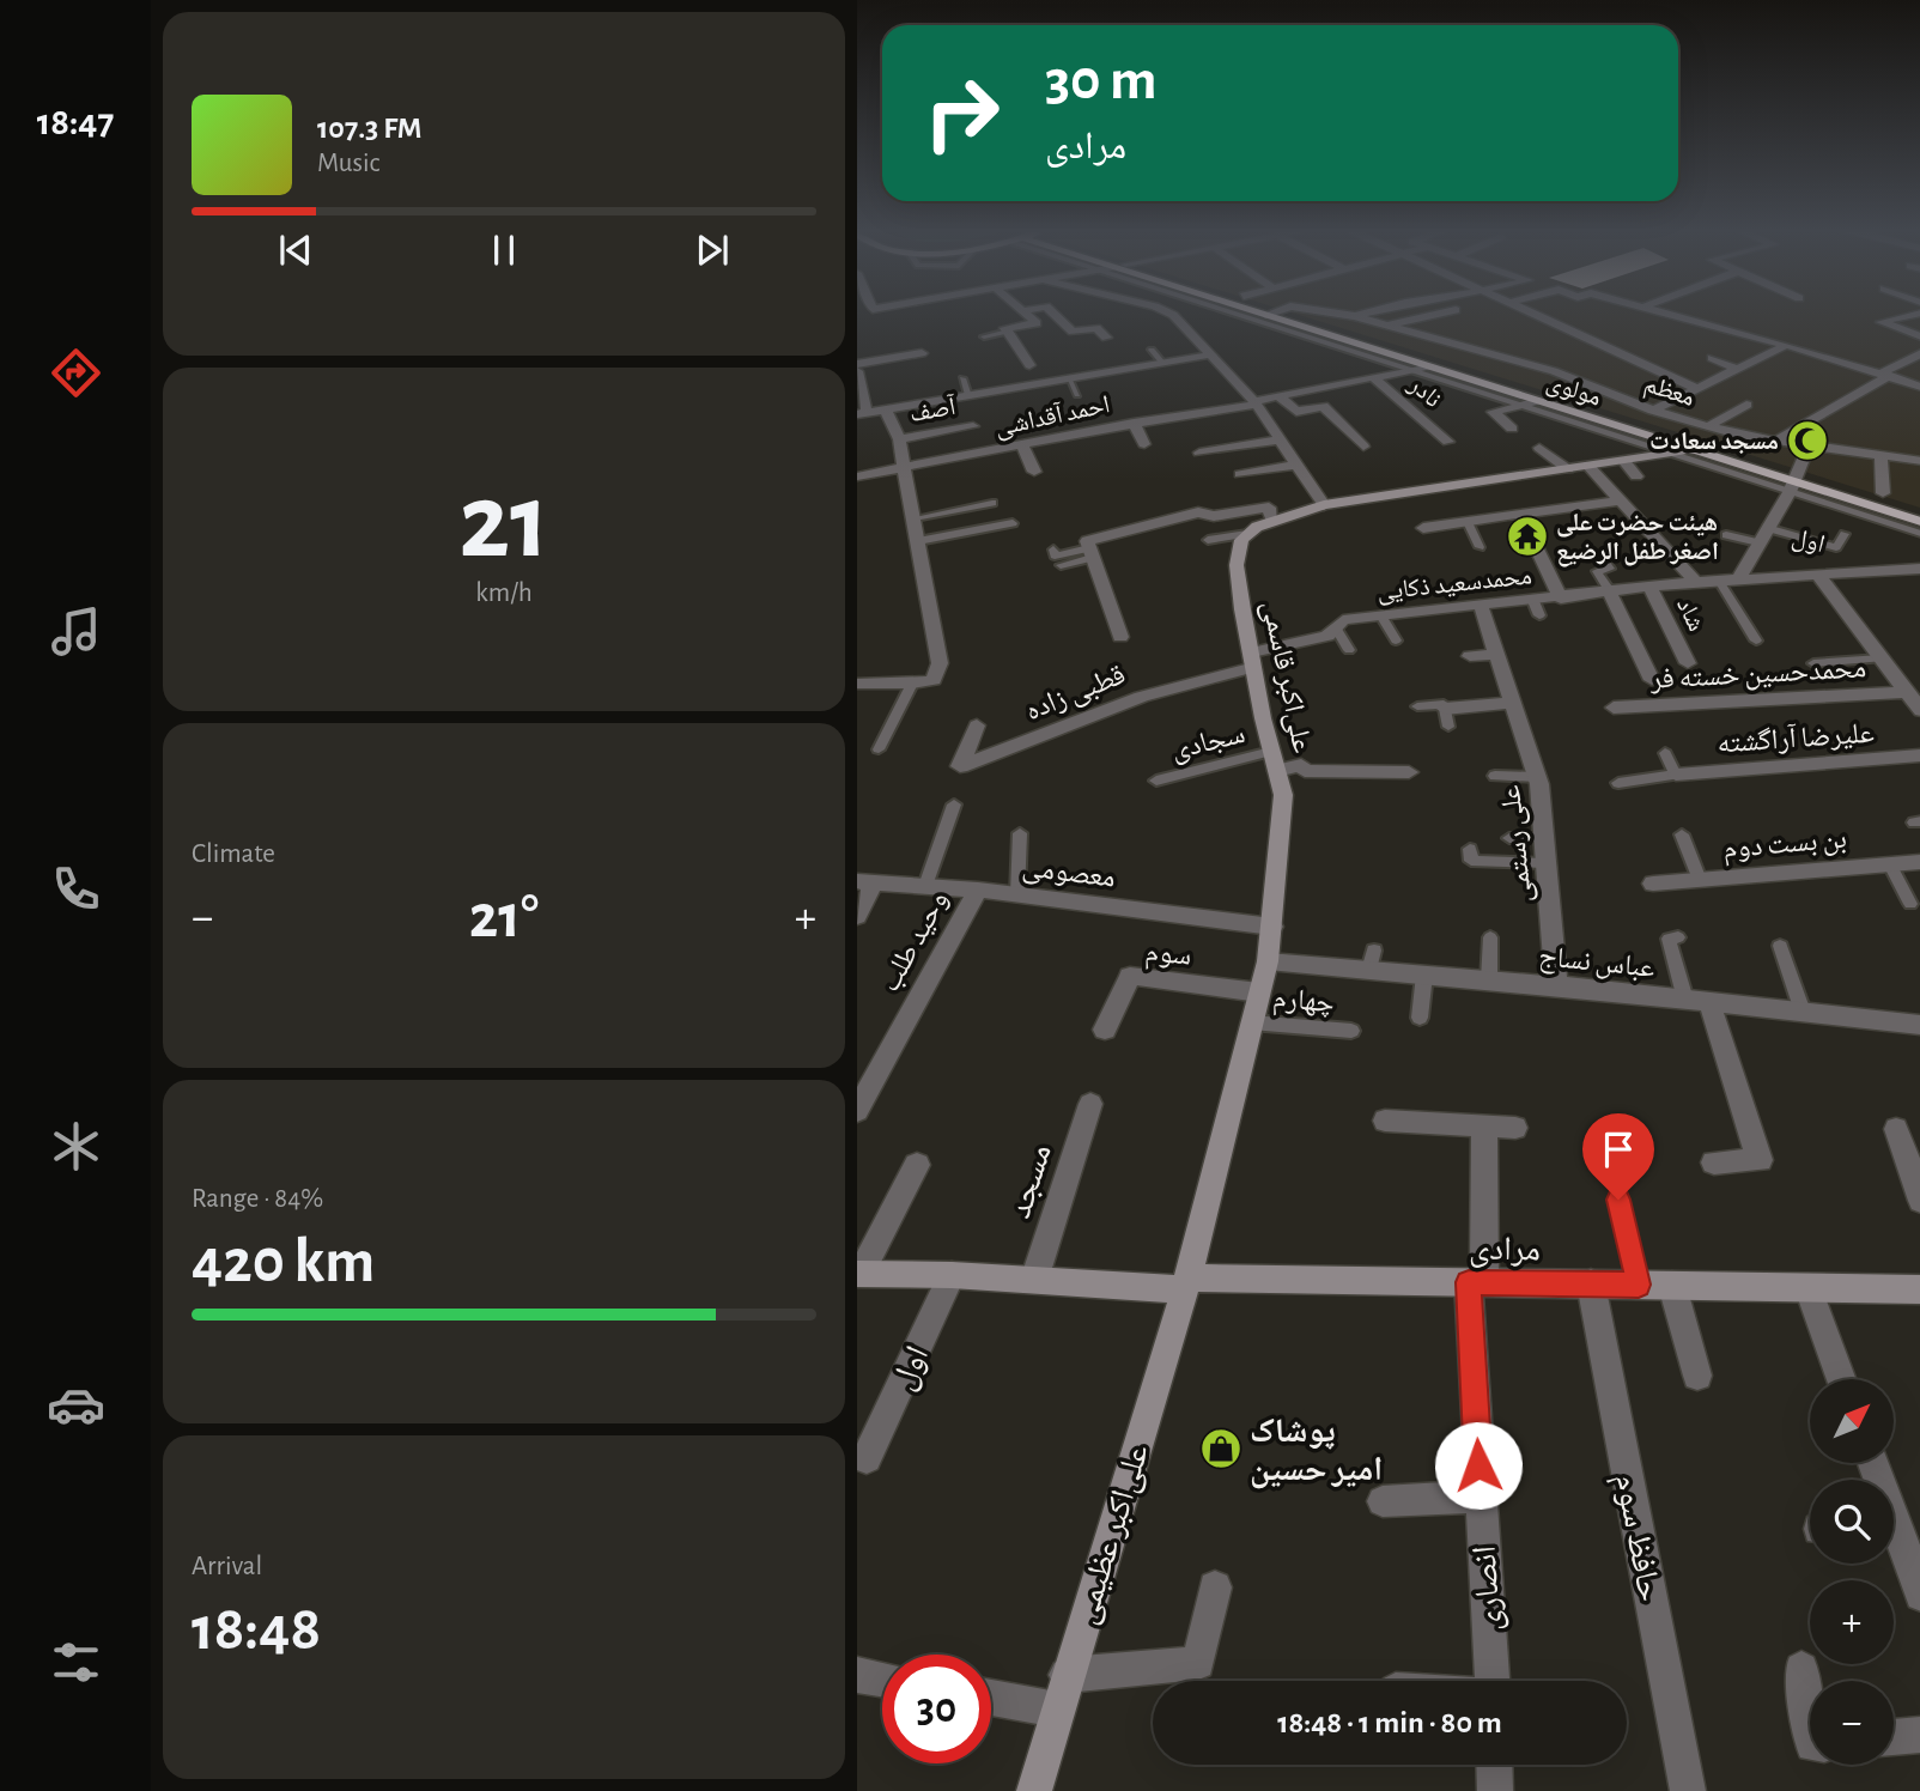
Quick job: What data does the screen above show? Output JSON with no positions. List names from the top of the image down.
{
  "streets": {
    "main road": ["مولوی"],
    "street": [
      "معظم",
      "نادر",
      "آصف",
      "احمد آقداشی",
      "اول",
      "محمدسعید ذکایی",
      "شاد",
      "محمدحسین خسته فر",
      "علی‌اکبر قاسمی",
      "قطبی زاده",
      "علیرضا آراگشته",
      "بن بست دوم",
      "علی رستمی",
      "معصومی",
      "وحید طلب",
      "سوم",
      "عباس نساج",
      "مسجد",
      "مرادی",
      "علی‌اکبر عظیمی",
      "حافظ سوم",
      "انصاری"
    ],
    "lane": ["سجادی", "چهارم"]
  },
  "crossings": [
    ["مولوی", "معظم"],
    ["مولوی", "احمد آقداشی"],
    ["نادر", "احمد آقداشی"],
    ["اول", "مرادی"],
    ["محمدسعید ذکایی", "شاد"],
    ["محمدسعید ذکایی", "علی‌اکبر قاسمی"],
    ["محمدسعید ذکایی", "قطبی زاده"],
    ["محمدسعید ذکایی", "علی رستمی"],
    ["علی‌اکبر قاسمی", "قطبی زاده"],
    ["علی‌اکبر قاسمی", "سجادی"],
    ["علی‌اکبر قاسمی", "معصومی"],
    ["علی‌اکبر قاسمی", "سوم"],
    ["علی‌اکبر قاسمی", "عباس نساج"],
    ["علی‌اکبر قاسمی", "چهارم"],
    ["علی‌اکبر قاسمی", "مرادی"],
    ["علی‌اکبر قاسمی", "علی‌اکبر عظیمی"],
    ["علی رستمی", "عباس نساج"],
    ["معصومی", "وحید طلب"],
    ["مسجد", "مرادی"],
    ["مرادی", "علی‌اکبر عظیمی"],
    ["مرادی", "حافظ سوم"],
    ["مرادی", "انصاری"]
  ],
  "places": {
    "mosque": ["مسجد سعادت"],
    "temple": ["هیئت حضرت علی اصغر طفل الرضیع"],
    "shop": ["پوشاک امیر حسین"]
  },
  "north": "top right",
  "page": {
    "tabs": "18:47",
    "turn": ["30 m", "مرادی"],
    "song": ["107.3 FM", "Music"],
    "tile": [
      ["21", "km/h"],
      "Climate",
      ["Range · 84%", "420 km"],
      ["Arrival", "18:48"]
    ],
    "heat": ["−", "21°", "+"],
    "map_buttons": ["+", "−"],
    "limit": "30",
    "trip": "18:48 · 1 min · 80 m"
  }
}
